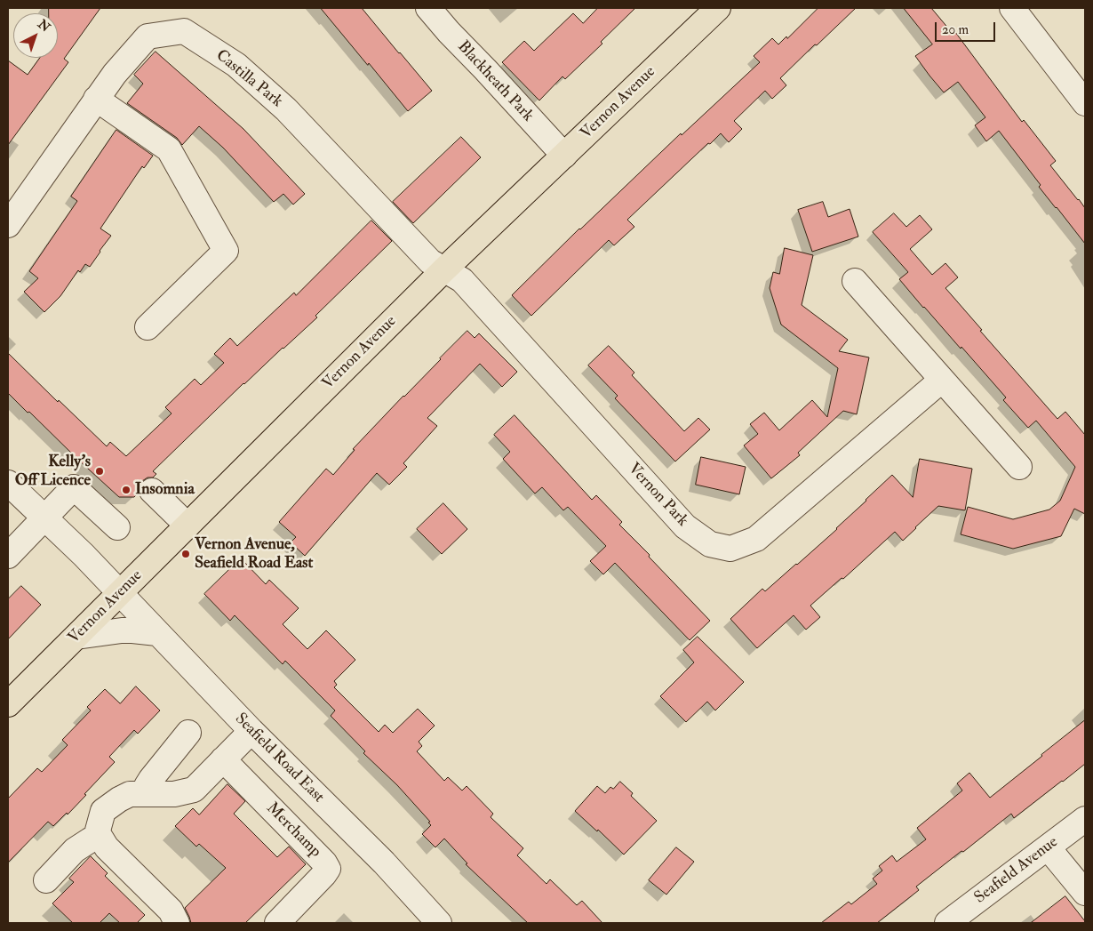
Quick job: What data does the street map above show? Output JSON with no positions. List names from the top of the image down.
{
  "streets": {
    "main road": ["Vernon Avenue"],
    "street": [
      "Castilla Park",
      "Blackheath Park",
      "Vernon Park",
      "Seafield Road East",
      "Merchamp",
      "Seafield Avenue"
    ]
  },
  "crossings": [
    ["Castilla Park", "Vernon Avenue"],
    ["Castilla Park", "Vernon Park"],
    ["Blackheath Park", "Vernon Avenue"],
    ["Vernon Avenue", "Vernon Park"],
    ["Vernon Avenue", "Seafield Road East"]
  ],
  "places": ["Kelly's Off Licence", "Insomnia", "Vernon Avenue, Seafield Road East"],
  "scale_bar": "20 m",
  "north": "top right"
}
